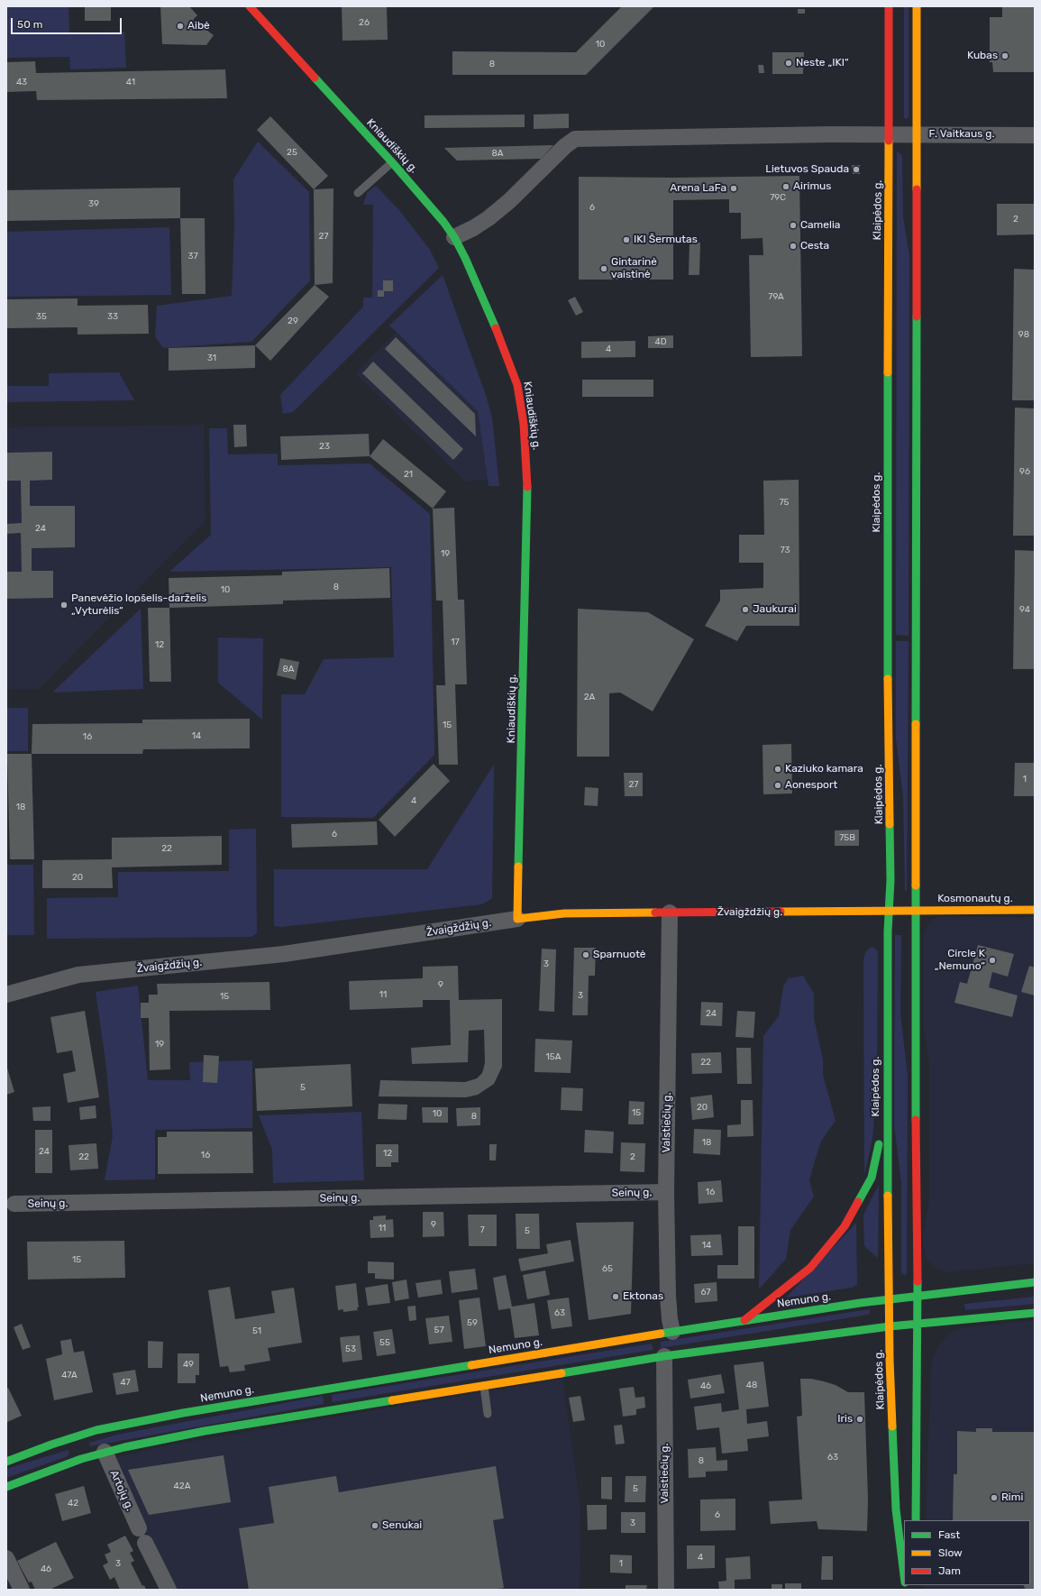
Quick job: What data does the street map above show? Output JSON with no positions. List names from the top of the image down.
{
  "streets": {
    "main road": [
      "Kniaudiškių g.",
      "Klaipėdos g.",
      "Kosmonautų g.",
      "Žvaigždžių g.",
      "Nemuno g."
    ],
    "street": [
      "F. Vaitkaus g.",
      "Valstiečių g.",
      "Seinų g.",
      "Artojų g."
    ]
  },
  "crossings": [
    ["F. Vaitkaus g.", "Kniaudiškių g."],
    ["F. Vaitkaus g.", "Klaipėdos g."],
    ["Kniaudiškių g.", "Žvaigždžių g."],
    ["Klaipėdos g.", "Žvaigždžių g."],
    ["Klaipėdos g.", "Nemuno g."],
    ["Kosmonautų g.", "Žvaigždžių g."],
    ["Žvaigždžių g.", "Valstiečių g."],
    ["Valstiečių g.", "Seinų g."],
    ["Valstiečių g.", "Nemuno g."]
  ],
  "places": [
    "Aibė",
    "Kubas",
    "Neste „IKI“",
    "Lietuvos Spauda",
    "Airimus",
    "Arena LaFa",
    "Camelia",
    "IKI Šermutas",
    "Cesta",
    "Gintarinė vaistinė",
    "Panevėžio lopšelis-darželis „Vyturėlis“",
    "Jaukurai",
    "Kaziuko kamara",
    "Aonesport",
    "Sparnuotė",
    "Circle K „Nemuno“",
    "Ektonas",
    "Iris",
    "Rimi",
    "Senukai"
  ],
  "house_numbers": [
    "26",
    "10",
    "8",
    "43",
    "41",
    "25",
    "8A",
    "79C",
    "39",
    "6",
    "2",
    "27",
    "37",
    "79A",
    "35",
    "33",
    "29",
    "98",
    "4D",
    "4",
    "31",
    "23",
    "96",
    "21",
    "75",
    "24",
    "73",
    "19",
    "8",
    "10",
    "94",
    "17",
    "12",
    "8A",
    "2A",
    "15",
    "14",
    "16",
    "1",
    "27",
    "4",
    "18",
    "6",
    "75B",
    "22",
    "20",
    "3",
    "9",
    "11",
    "3",
    "15",
    "24",
    "19",
    "15A",
    "22",
    "5",
    "20",
    "15",
    "10",
    "8",
    "18",
    "24",
    "12",
    "16",
    "22",
    "2",
    "16",
    "9",
    "11",
    "7",
    "5",
    "14",
    "15",
    "65",
    "67",
    "63",
    "59",
    "57",
    "51",
    "55",
    "53",
    "49",
    "47A",
    "47",
    "48",
    "46",
    "63",
    "8",
    "42A",
    "5",
    "42",
    "6",
    "3",
    "4",
    "3",
    "1",
    "46"
  ],
  "legend": ["Fast", "Slow", "Jam"],
  "scale_bar": "50 m"
}
